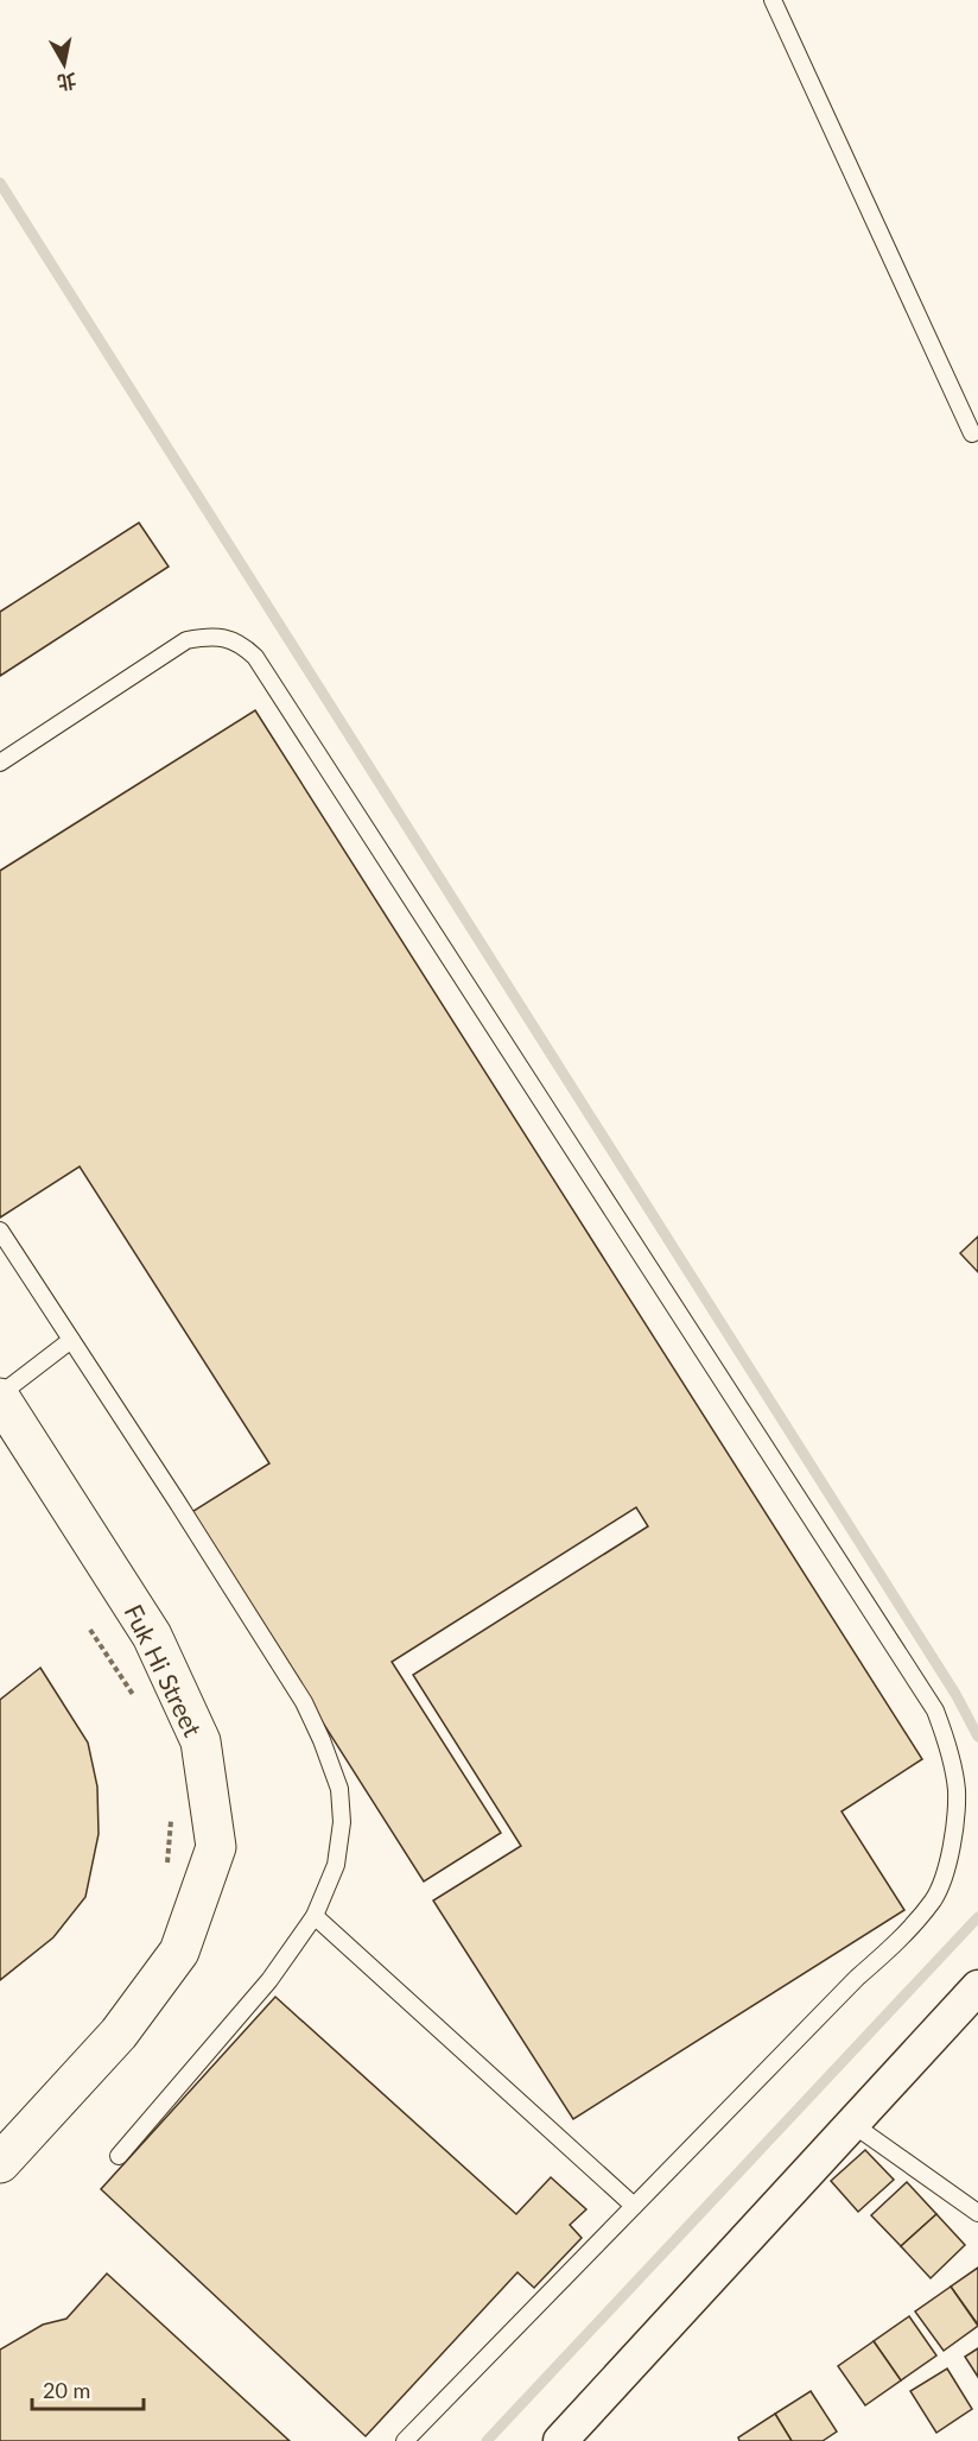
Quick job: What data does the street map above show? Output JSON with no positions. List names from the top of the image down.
{
  "streets": {
    "street": ["Fuk Hi Street"]
  },
  "scale_bar": "20 m",
  "north": "bottom"
}
